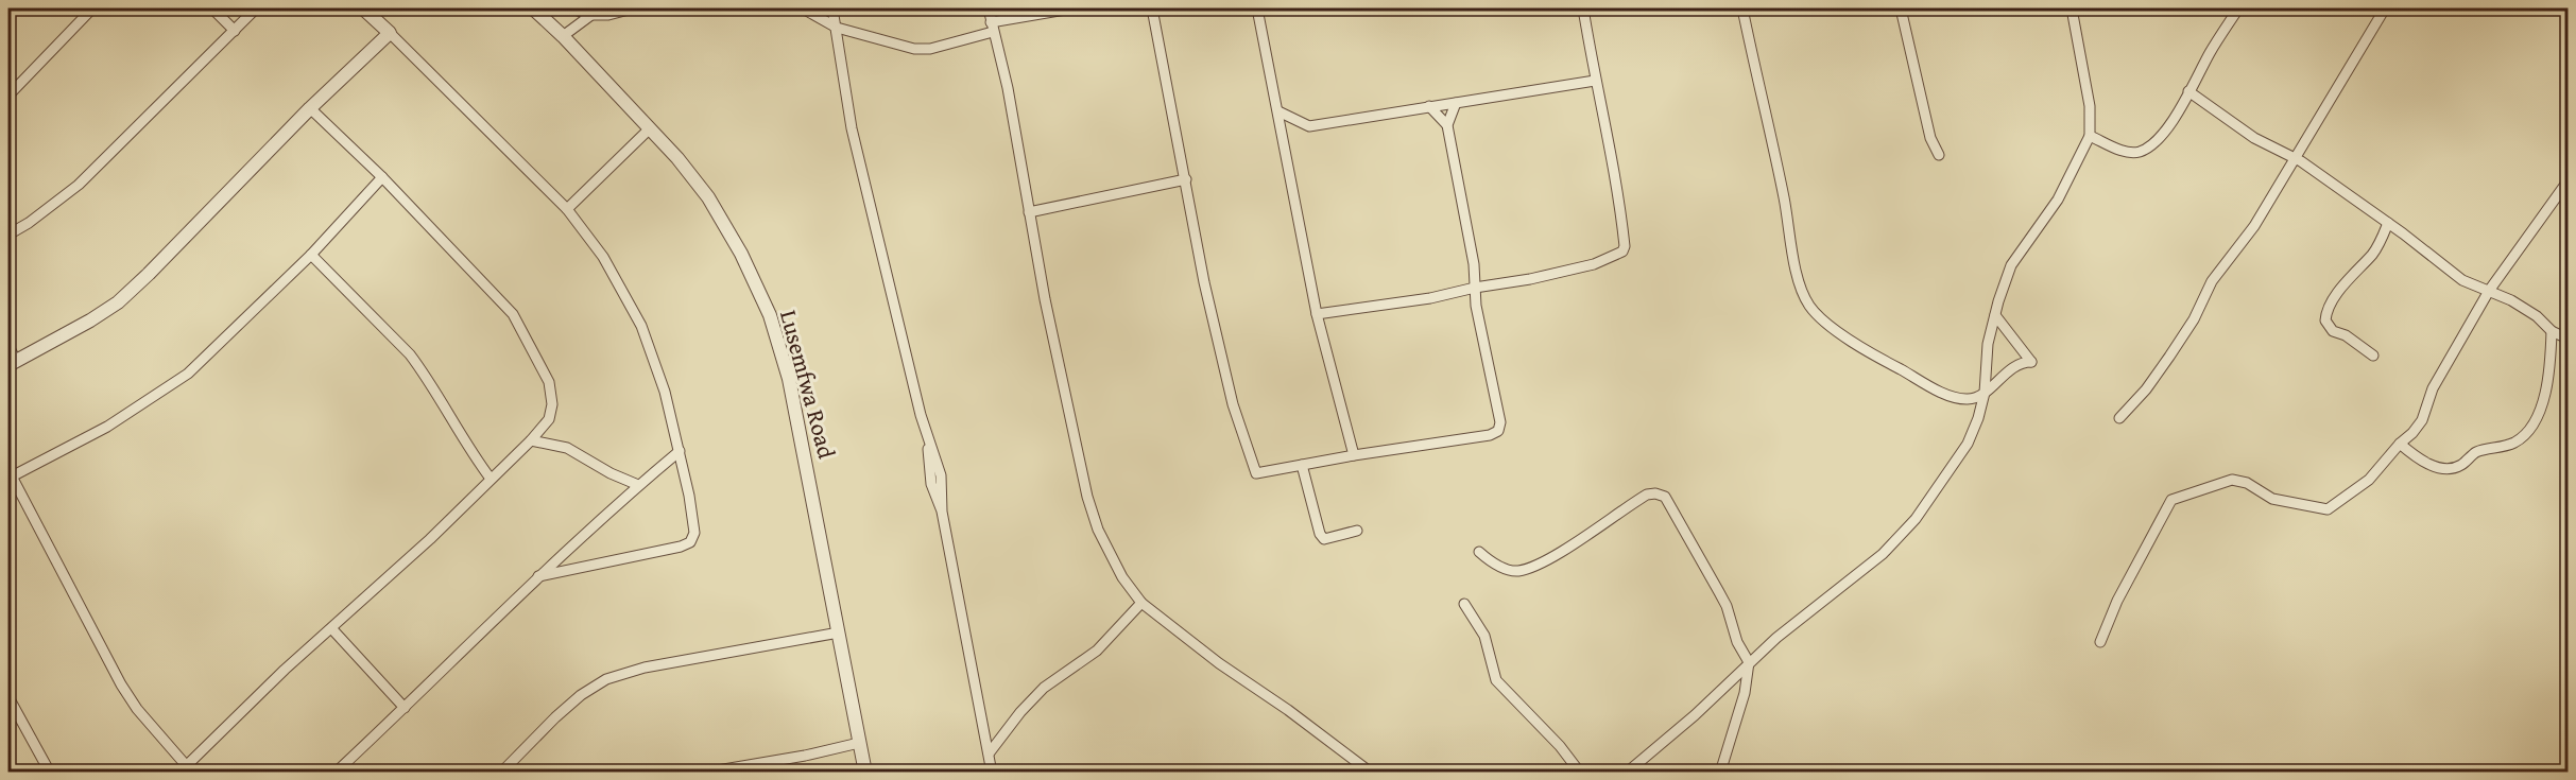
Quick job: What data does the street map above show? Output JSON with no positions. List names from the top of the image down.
{
  "streets": {
    "street": ["Lusemfwa Road"]
  }
}
